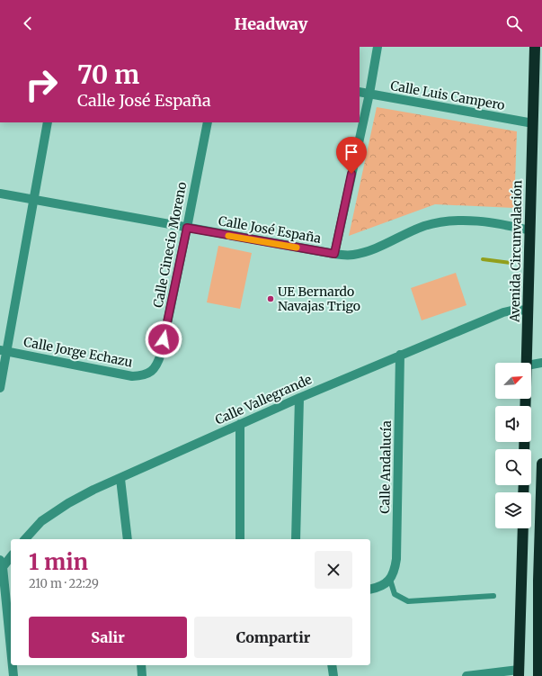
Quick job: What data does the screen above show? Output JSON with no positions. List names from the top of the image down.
{
  "streets": {
    "highway": ["Avenida Circunvalación"],
    "street": [
      "Calle Luis Campero",
      "Calle José España",
      "Calle Cinecio Moreno",
      "Calle Jorge Echazu",
      "Calle Vallegrande",
      "Calle Andalucía"
    ]
  },
  "crossings": [
    ["Calle Luis Campero", "Avenida Circunvalación"],
    ["Calle José España", "Calle Cinecio Moreno"],
    ["Calle José España", "Avenida Circunvalación"],
    ["Calle Cinecio Moreno", "Calle Jorge Echazu"],
    ["Avenida Circunvalación", "Calle Vallegrande"],
    ["Calle Vallegrande", "Calle Andalucía"]
  ],
  "places": ["UE Bernardo Navajas Trigo"],
  "north": "top right",
  "page": {
    "header": "Headway",
    "turn": ["70 m", "Calle José España"],
    "heading": ["1 min", "210 m · 22:29"],
    "buttons": ["Salir", "Compartir"]
  }
}
